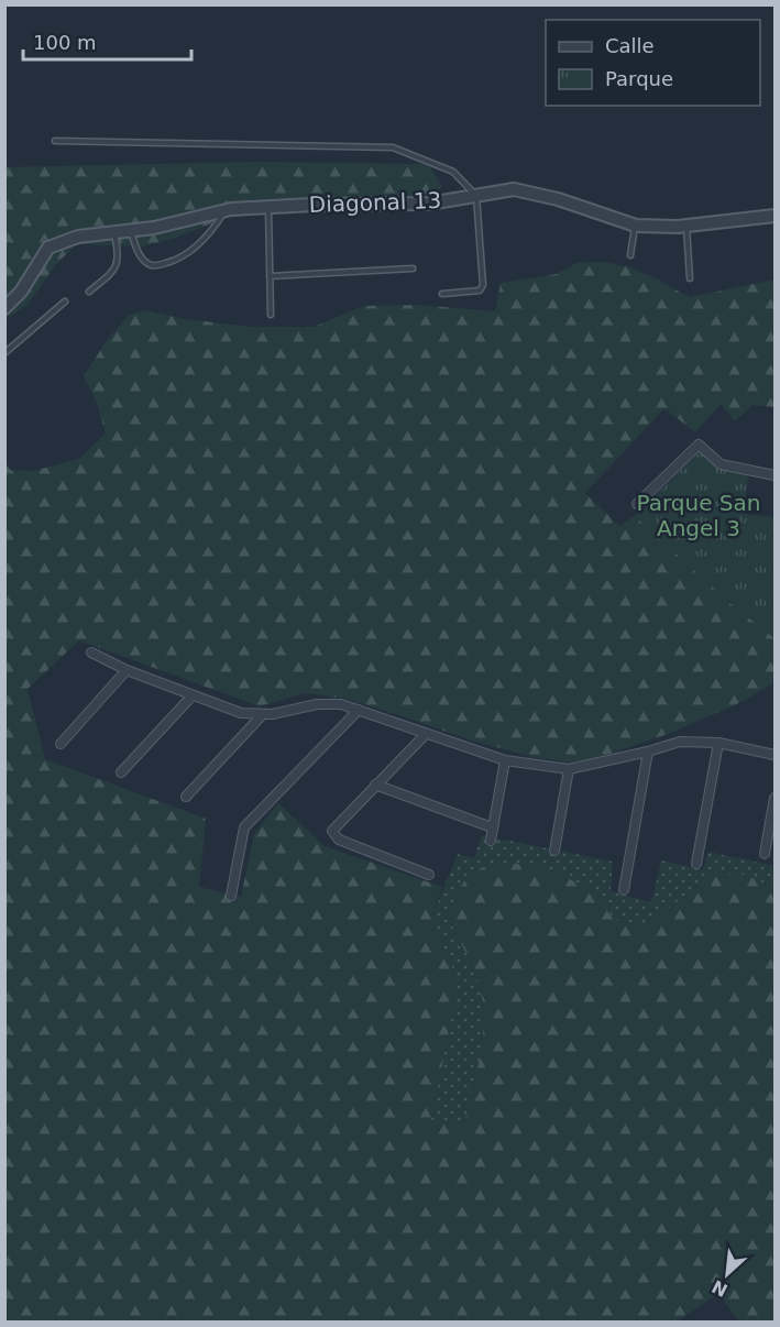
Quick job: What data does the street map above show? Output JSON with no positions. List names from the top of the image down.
{
  "streets": {
    "street": ["Diagonal 13"]
  },
  "parks": ["Parque San Angel 3"],
  "legend": ["Calle", "Parque"],
  "scale_bar": "100 m",
  "north": "bottom left"
}
